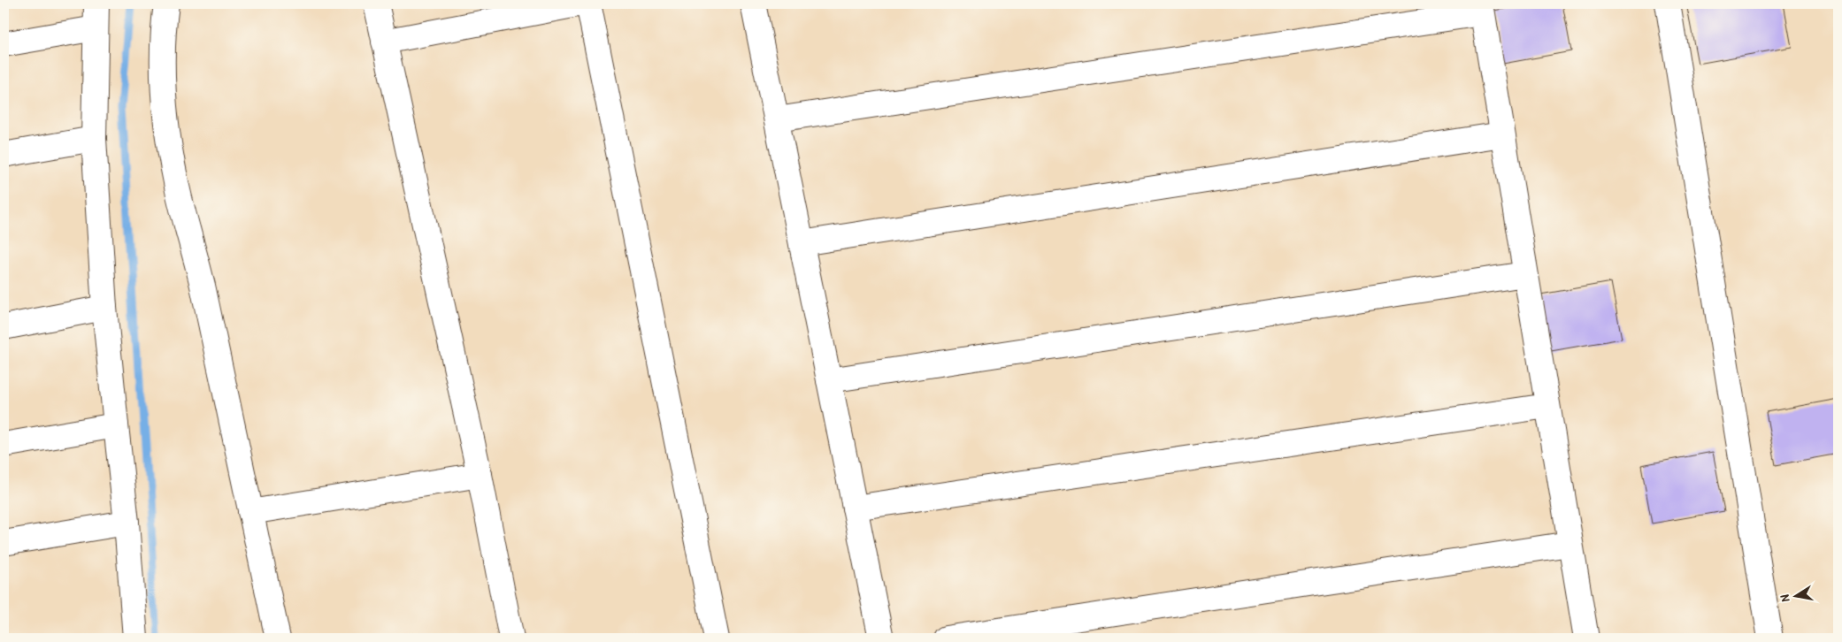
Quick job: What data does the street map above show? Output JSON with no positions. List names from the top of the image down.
{
  "north": "left"
}
